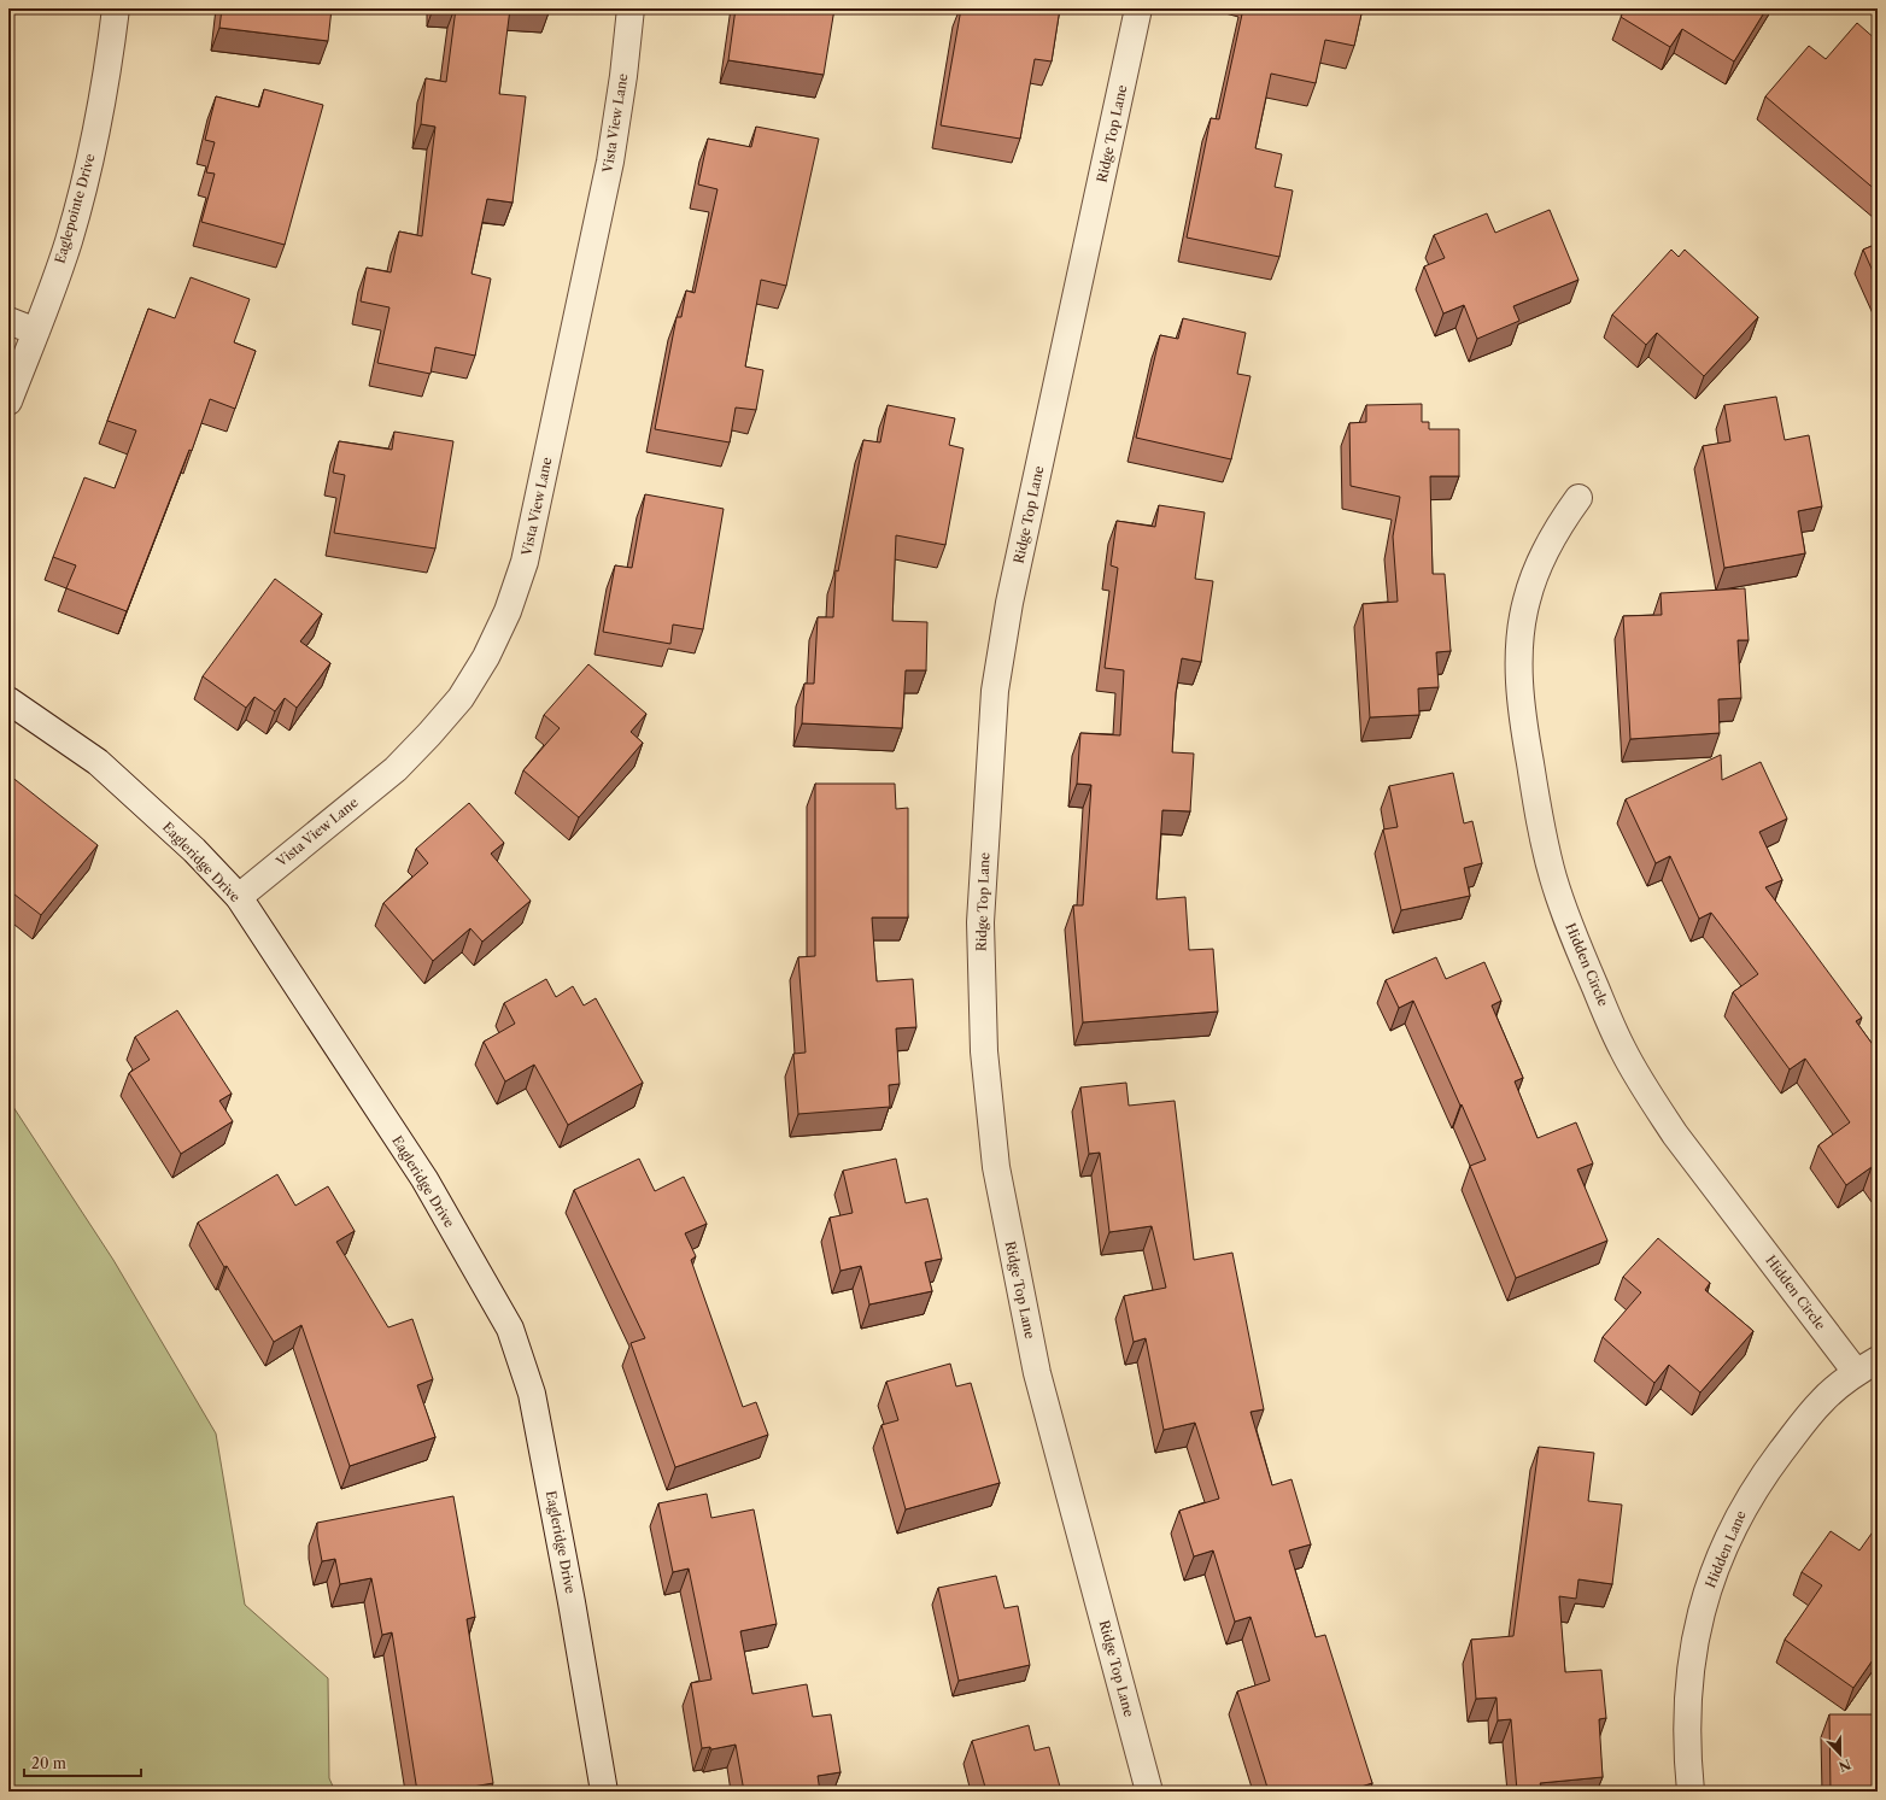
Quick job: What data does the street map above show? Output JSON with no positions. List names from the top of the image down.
{
  "streets": {
    "street": [
      "Vista View Lane",
      "Ridge Top Lane",
      "Eaglepointe Drive",
      "Eagleridge Drive",
      "Hidden Circle",
      "Hidden Lane"
    ]
  },
  "crossings": [
    ["Vista View Lane", "Eagleridge Drive"],
    ["Hidden Circle", "Hidden Lane"]
  ],
  "scale_bar": "20 m",
  "north": "bottom"
}
